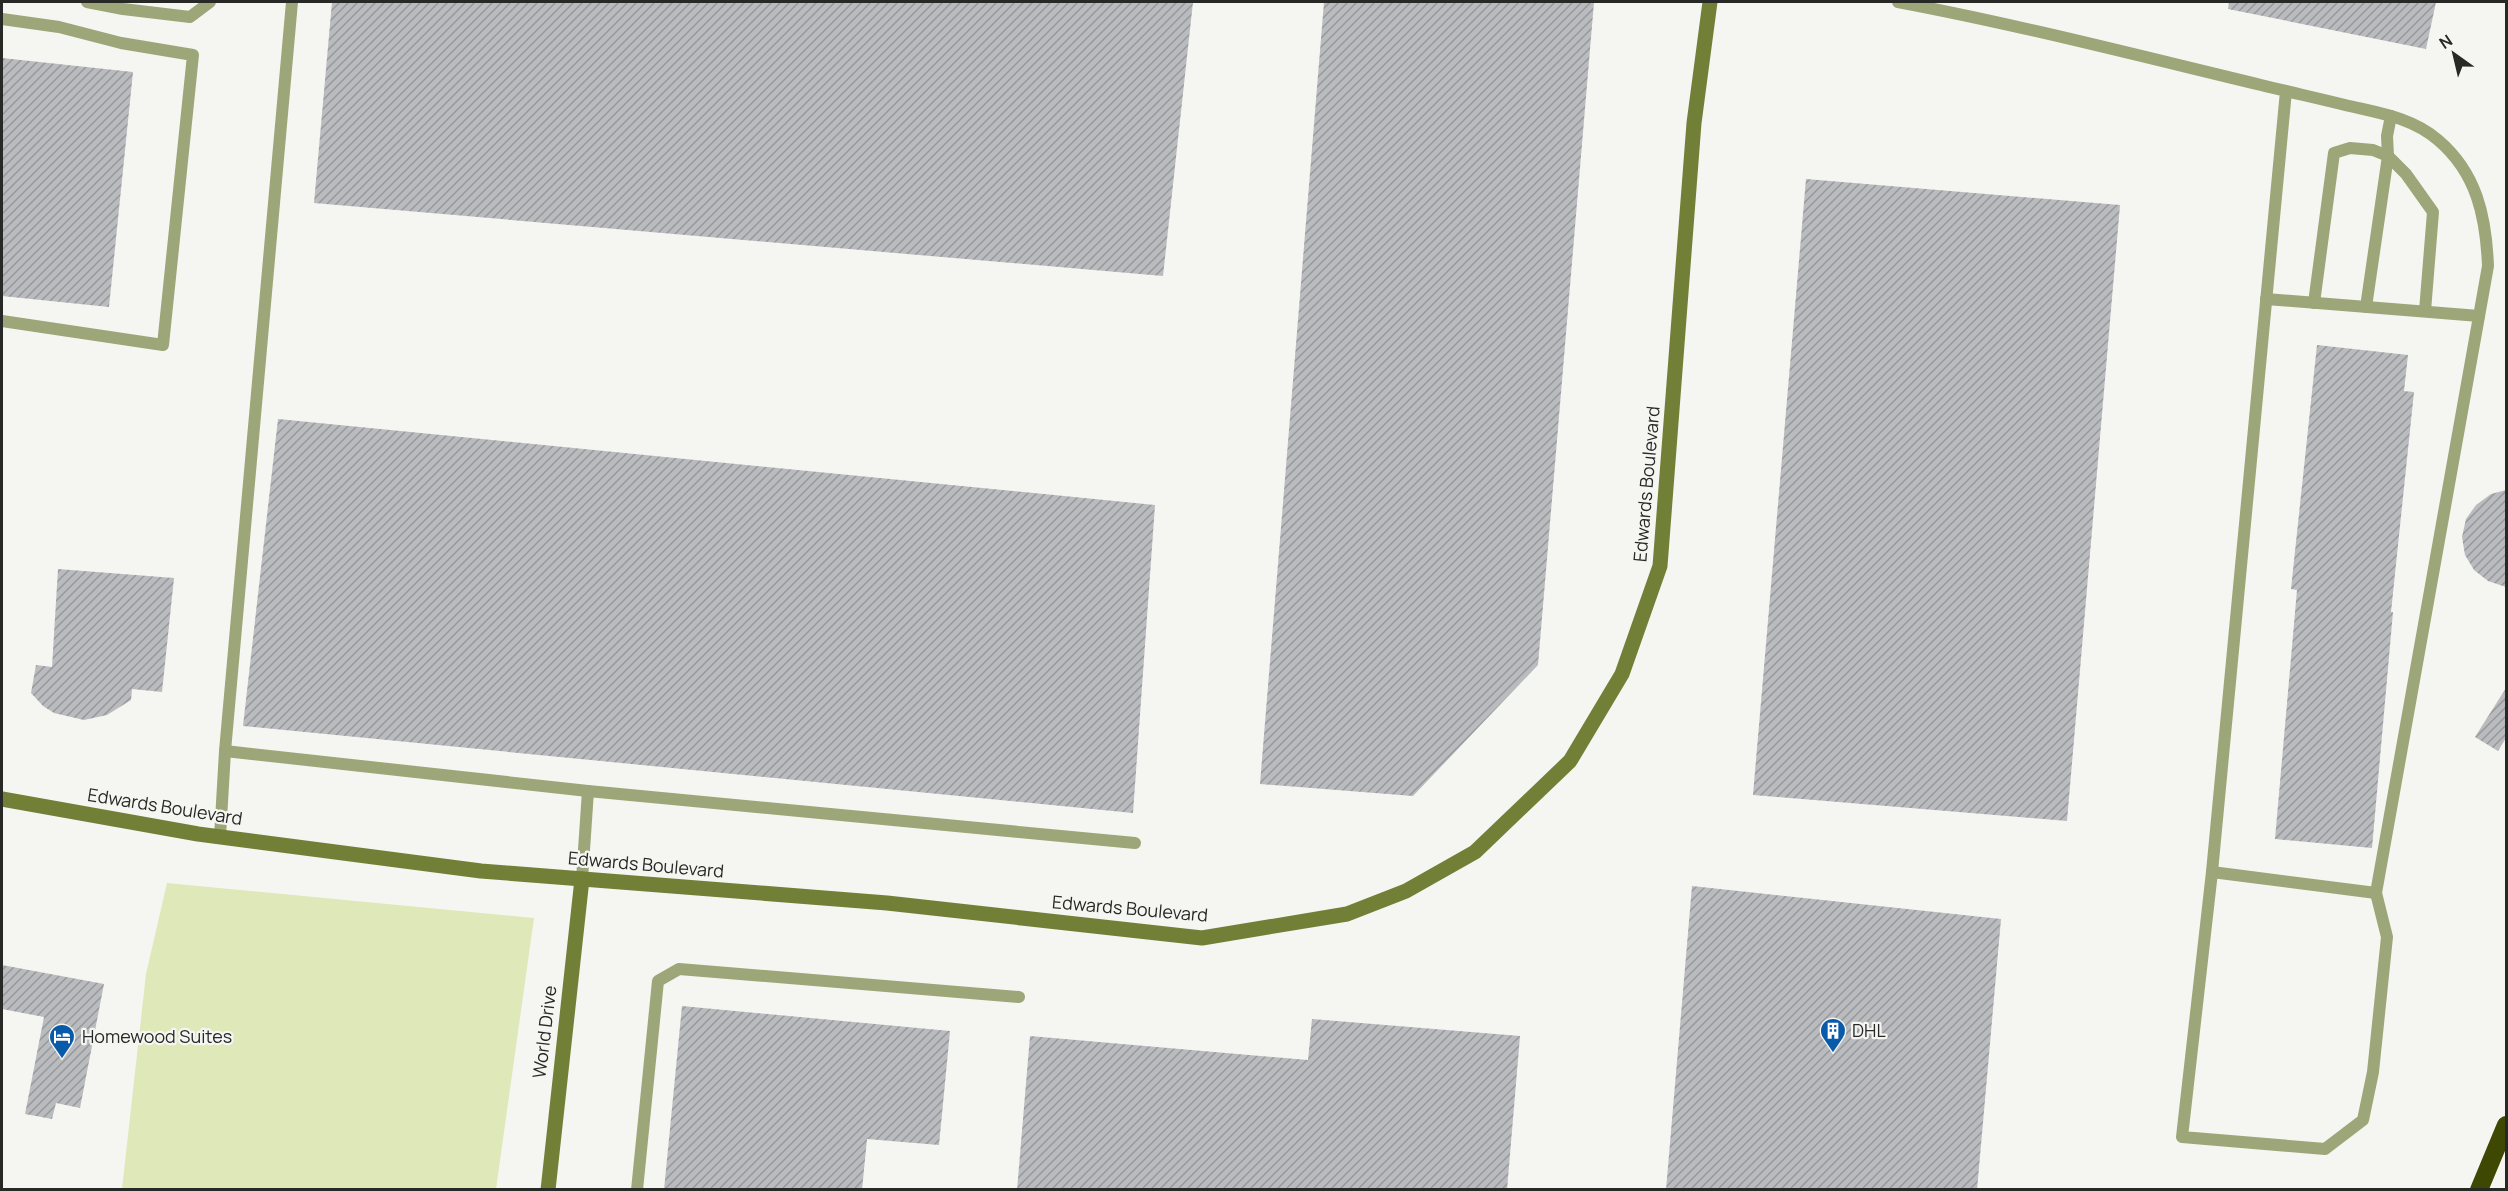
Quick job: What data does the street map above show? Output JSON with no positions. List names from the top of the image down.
{
  "streets": {
    "street": ["Edwards Boulevard", "World Drive"]
  },
  "crossings": [
    ["Edwards Boulevard", "World Drive"]
  ],
  "places": {
    "building": ["DHL"],
    "hotel": ["Homewood Suites"]
  },
  "north": "top left"
}
